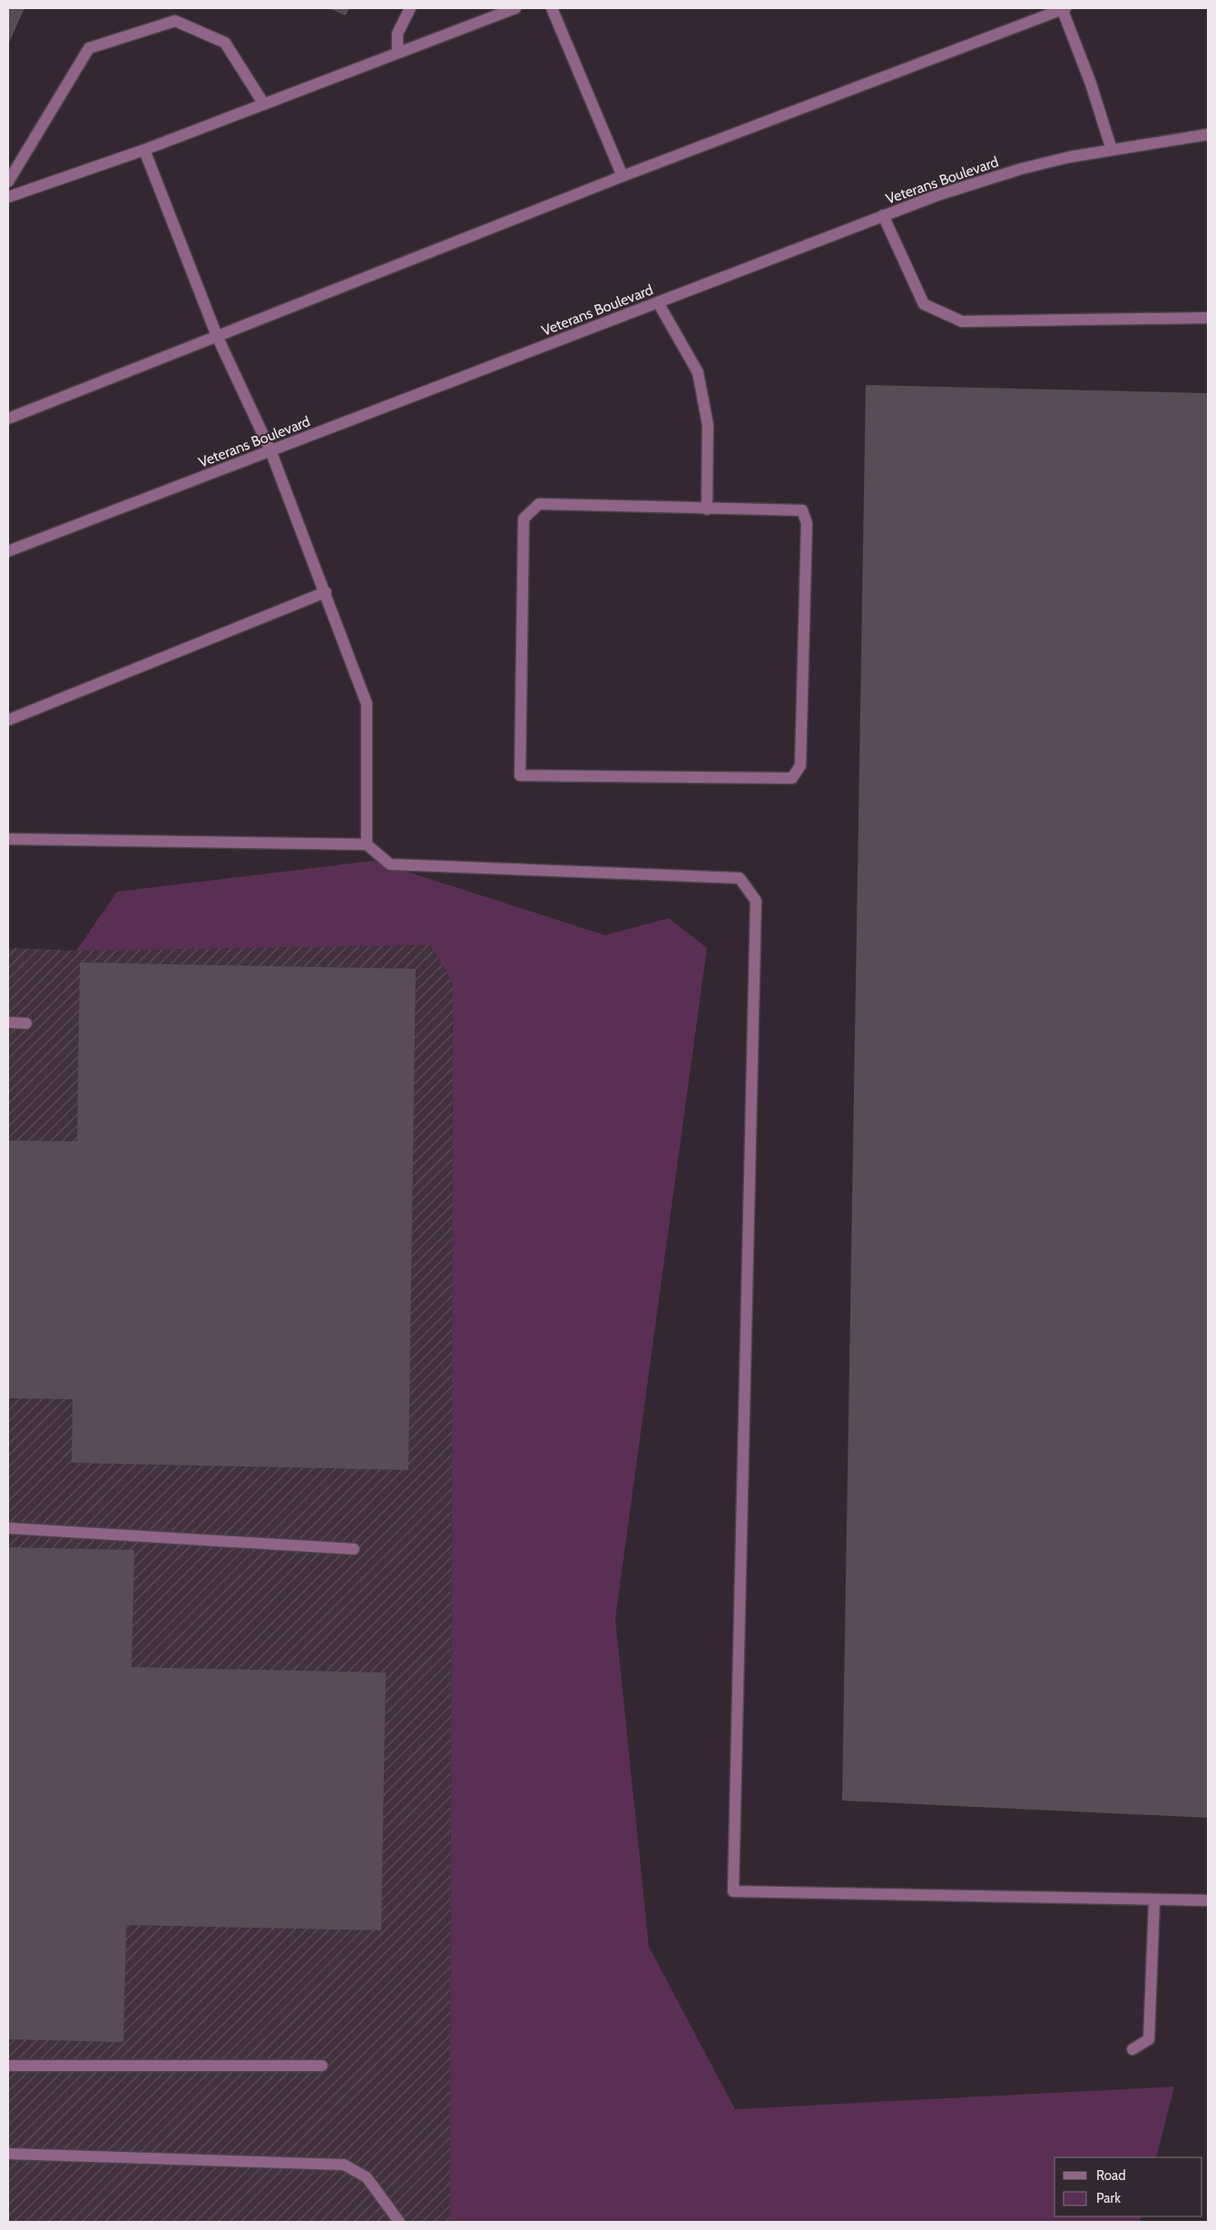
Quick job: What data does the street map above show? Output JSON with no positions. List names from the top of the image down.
{
  "streets": {
    "street": ["Veterans Boulevard"]
  },
  "legend": ["Road", "Park"]
}
